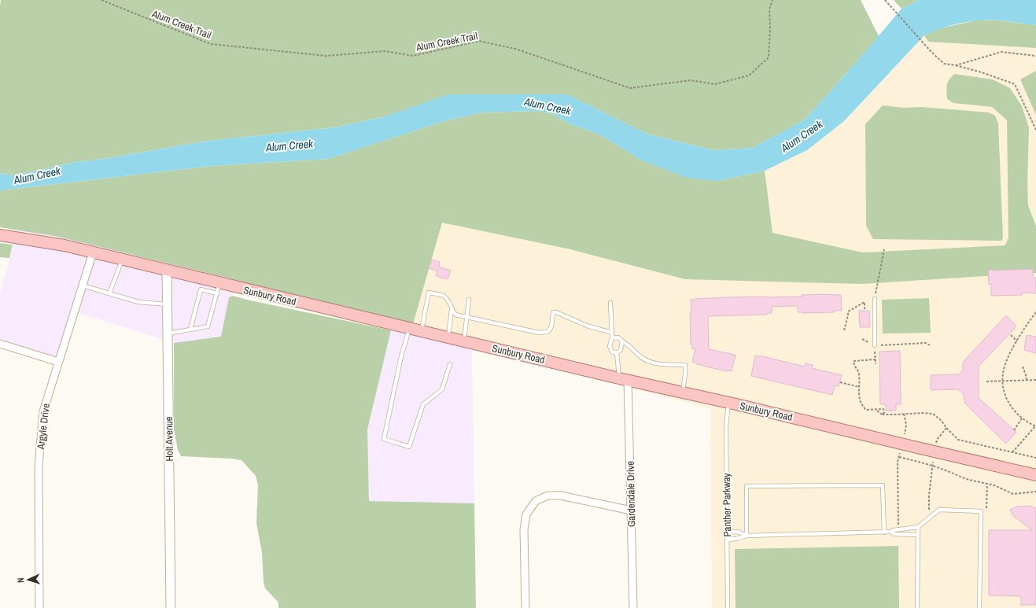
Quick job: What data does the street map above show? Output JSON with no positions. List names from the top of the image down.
{
  "streets": {
    "main road": ["Sunbury Road"],
    "street": ["Argyle Drive", "Holt Avenue", "Gardendale Drive"],
    "lane": ["Panther Parkway"],
    "path": ["Alum Creek Trail"]
  },
  "crossings": [
    ["Sunbury Road", "Argyle Drive"],
    ["Sunbury Road", "Holt Avenue"],
    ["Sunbury Road", "Gardendale Drive"],
    ["Sunbury Road", "Panther Parkway"]
  ],
  "water": ["Alum Creek"],
  "north": "left"
}
